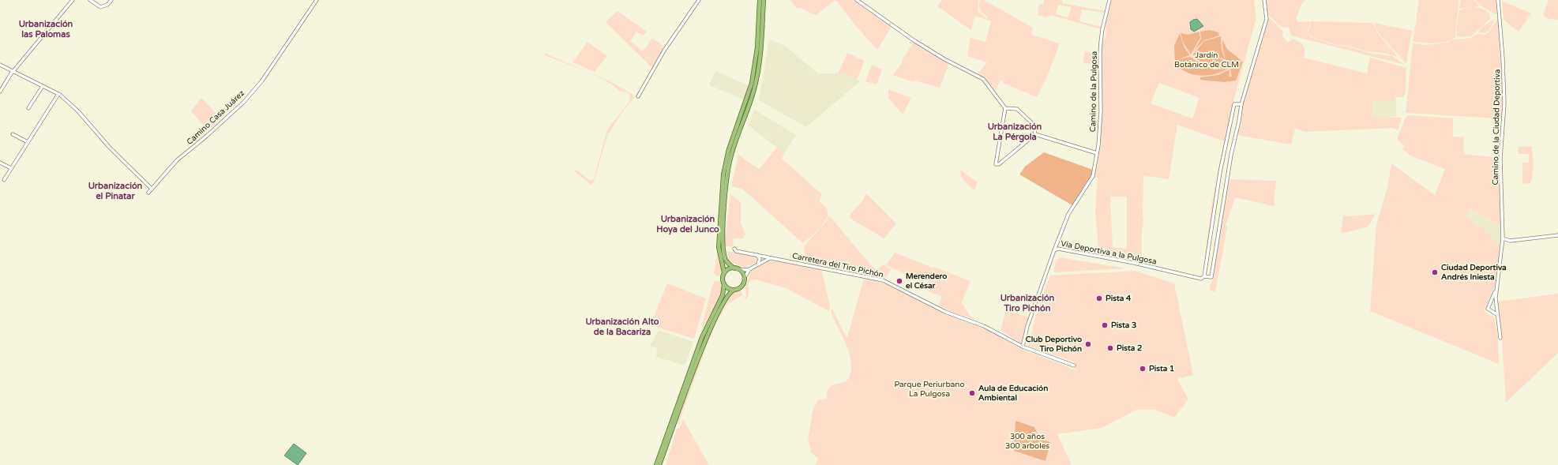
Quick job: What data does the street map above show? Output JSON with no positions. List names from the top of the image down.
{
  "streets": {
    "street": [
      "Camino de la Pulgosa",
      "Camino Casa Juárez",
      "Camino de la Ciudad Deportiva",
      "Vía Deportiva a la Pulgosa",
      "Carretera del Tiro Pichón"
    ]
  },
  "crossings": [
    ["Camino de la Pulgosa", "Vía Deportiva a la Pulgosa"],
    ["Vía Deportiva a la Pulgosa", "Carretera del Tiro Pichón"]
  ],
  "districts": [
    "Urbanización las Palomas",
    "Urbanización La Pérgola",
    "Urbanización el Pinatar",
    "Urbanización Hoya del Junco",
    "Urbanización Tiro Pichón",
    "Urbanización Alto de la Bacariza"
  ],
  "parks": ["Jardín Botánico de CLM", "Parque Periurbano La Pulgosa", "300 años 300 arboles"],
  "places": [
    "Ciudad Deportiva Andrés Iniesta",
    "Merendero el César",
    "Pista 4",
    "Pista 3",
    "Club Deportivo Tiro Pichón",
    "Pista 2",
    "Pista 1",
    "Aula de Educación Ambiental"
  ]
}
